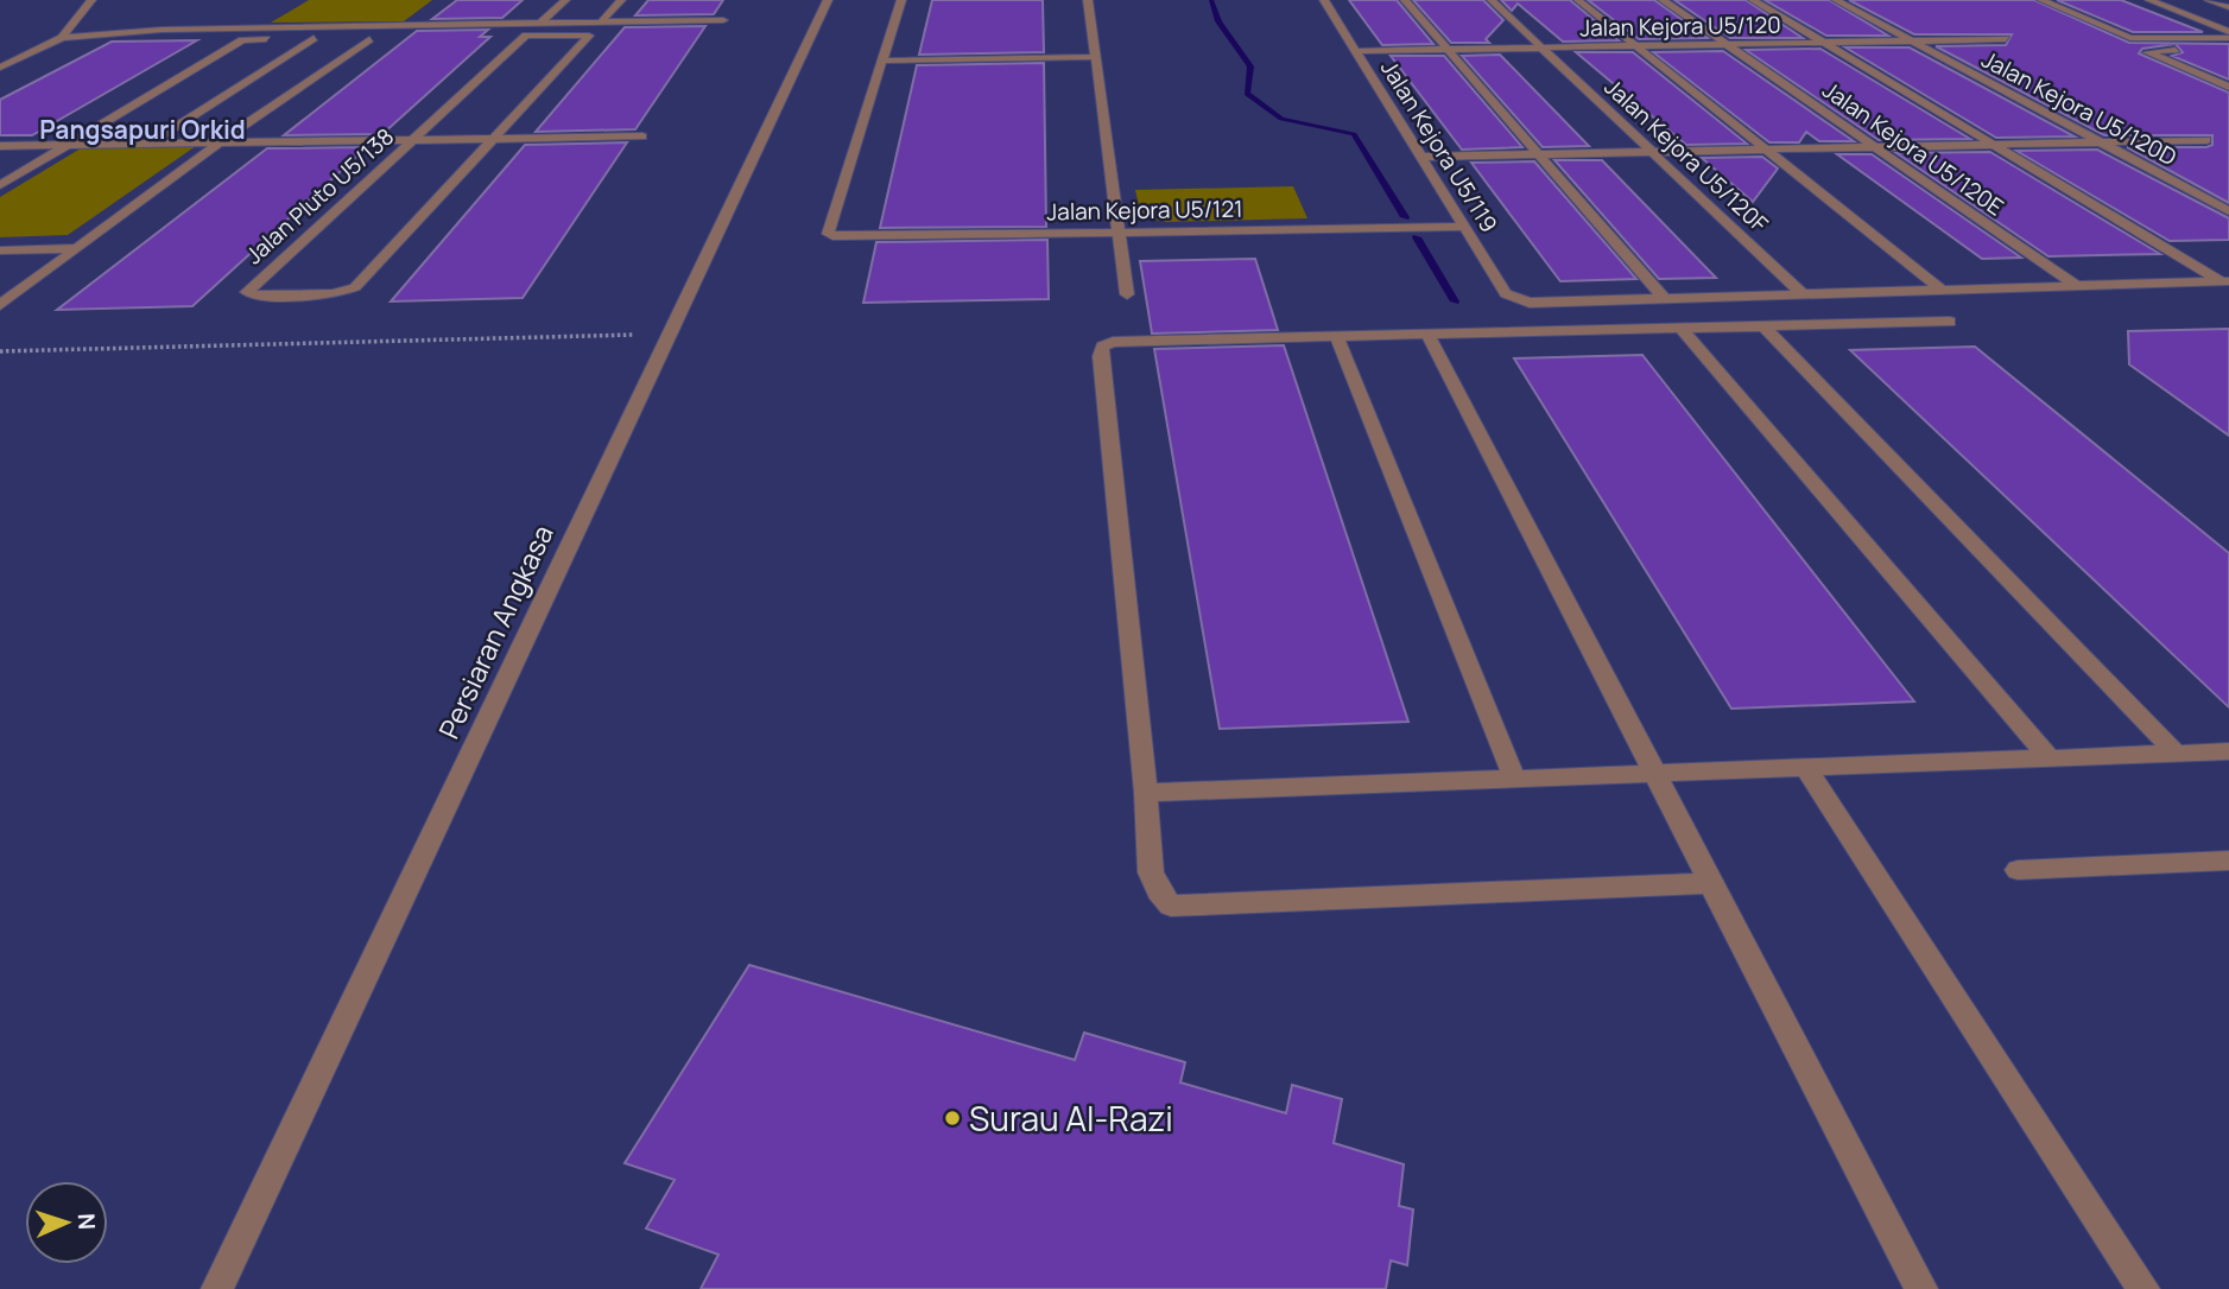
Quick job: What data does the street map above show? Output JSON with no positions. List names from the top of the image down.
{
  "streets": {
    "street": [
      "Jalan Kejora U5/120",
      "Jalan Kejora U5/120D",
      "Jalan Kejora U5/119",
      "Jalan Kejora U5/120E",
      "Jalan Kejora U5/120F",
      "Jalan Pluto U5/138",
      "Jalan Kejora U5/121",
      "Persiaran Angkasa"
    ]
  },
  "crossings": [
    ["Jalan Kejora U5/120", "Jalan Kejora U5/120D"],
    ["Jalan Kejora U5/120", "Jalan Kejora U5/119"],
    ["Jalan Kejora U5/120", "Jalan Kejora U5/120E"],
    ["Jalan Kejora U5/120", "Jalan Kejora U5/120F"],
    ["Jalan Kejora U5/119", "Jalan Kejora U5/121"]
  ],
  "districts": ["Pangsapuri Orkid"],
  "places": ["Surau Al-Razi"],
  "north": "right"
}
